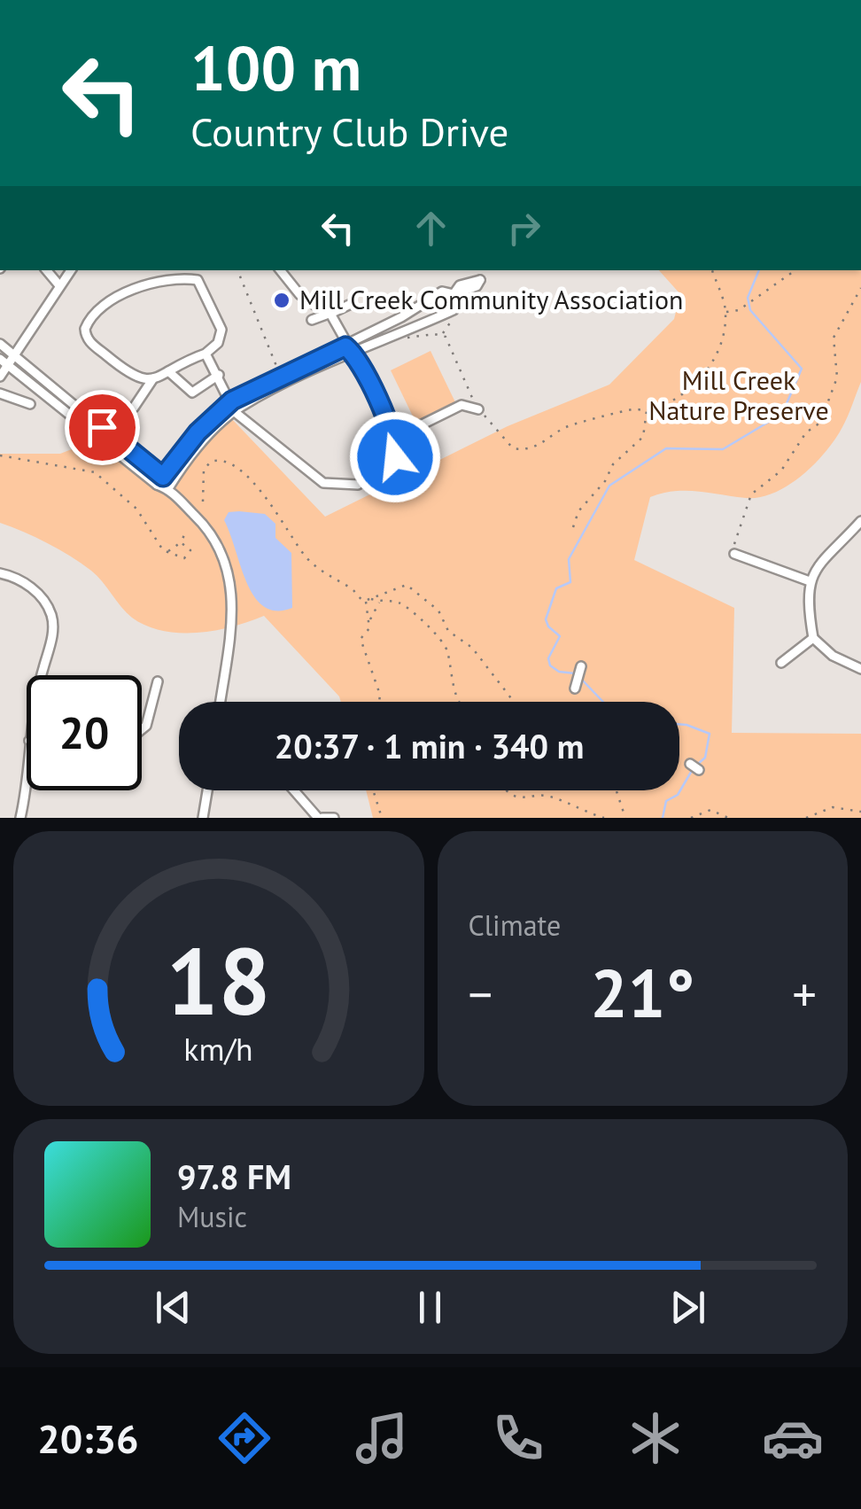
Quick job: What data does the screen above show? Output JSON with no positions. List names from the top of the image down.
{
  "parks": ["Mill Creek Nature Preserve"],
  "places": ["Mill Creek Community Association"],
  "page": {
    "turn": ["100 m", "Country Club Drive"],
    "limit": "20",
    "trip": "20:37 · 1 min · 340 m",
    "tile": "Climate",
    "heat": ["−", "21°", "+"],
    "song": ["97.8 FM", "Music"],
    "tabs": "20:36",
    "gauge": ["18", "km/h"]
  }
}
